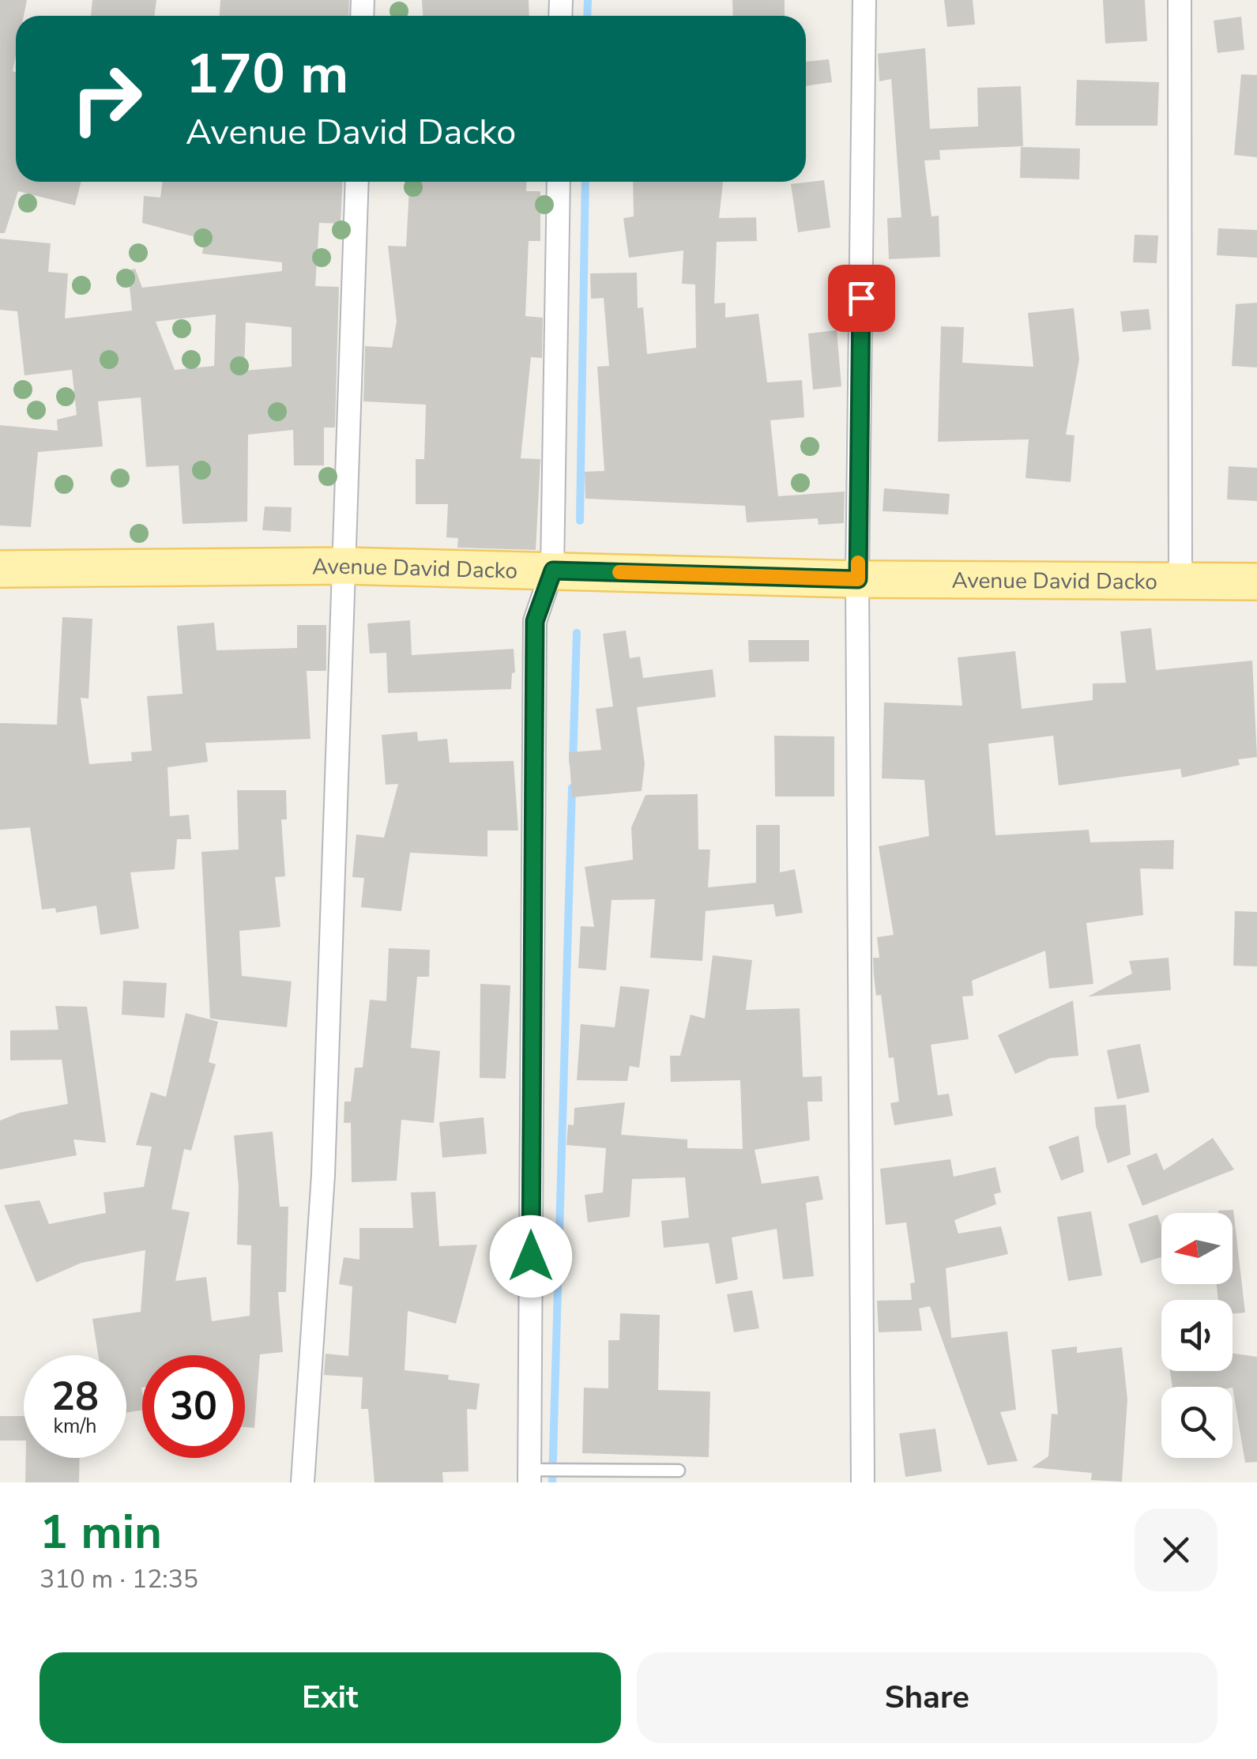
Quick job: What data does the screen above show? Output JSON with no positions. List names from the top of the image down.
{
  "streets": {
    "main road": ["Avenue David Dacko"]
  },
  "north": "left",
  "page": {
    "turn": ["170 m", "Avenue David Dacko"],
    "speed": "28 km/h",
    "limit": "30",
    "heading": ["1 min", "310 m · 12:35"],
    "buttons": ["Exit", "Share"]
  }
}
